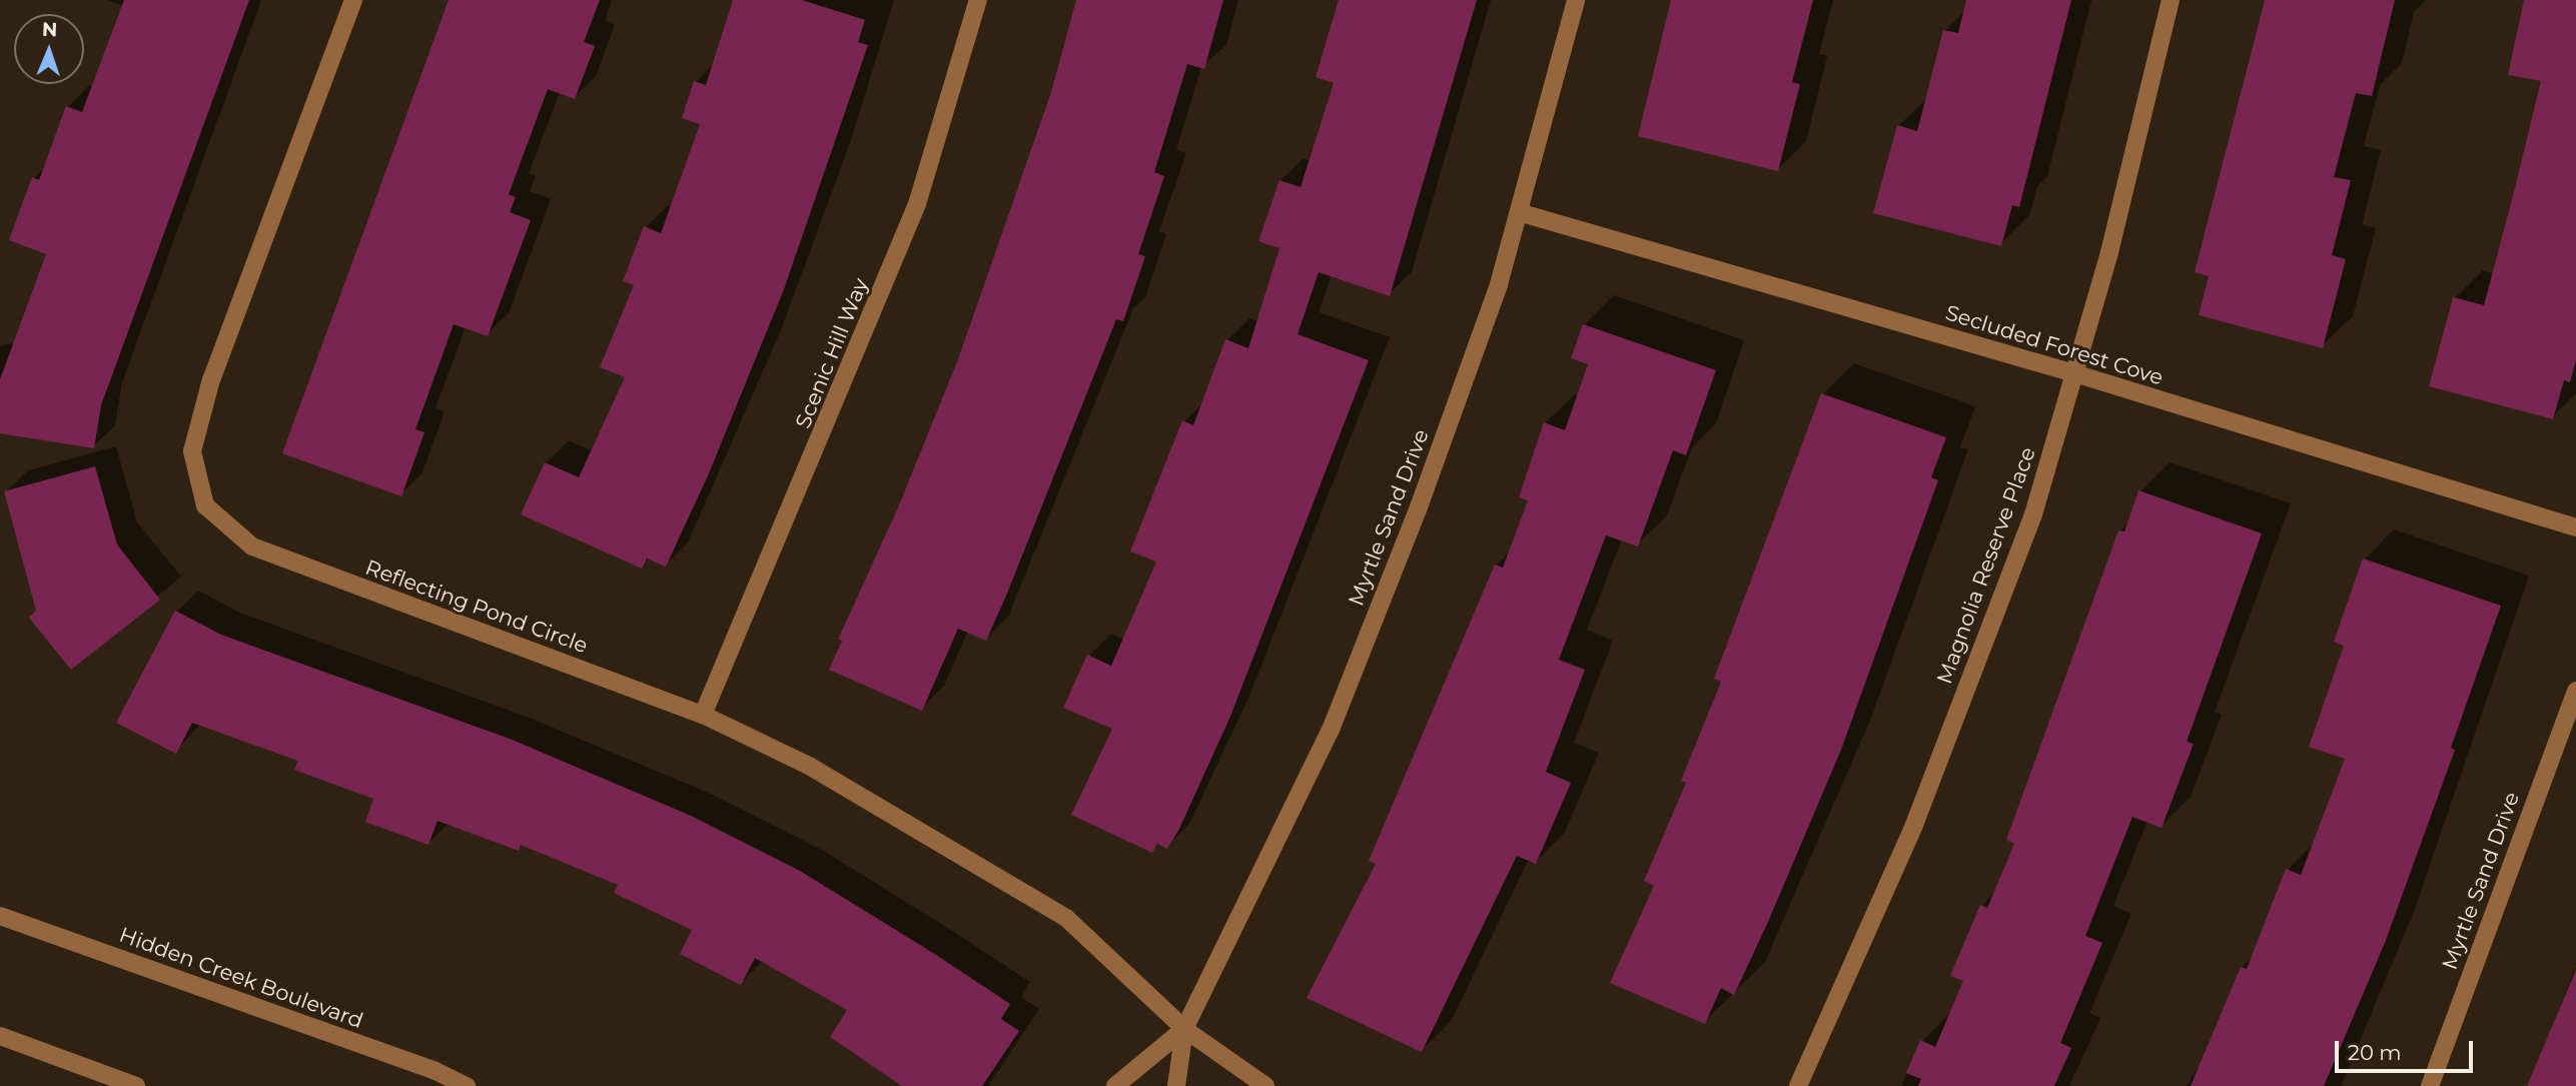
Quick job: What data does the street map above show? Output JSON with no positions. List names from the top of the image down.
{
  "streets": {
    "street": [
      "Secluded Forest Cove",
      "Scenic Hill Way",
      "Myrtle Sand Drive",
      "Magnolia Reserve Place",
      "Reflecting Pond Circle",
      "Hidden Creek Boulevard"
    ]
  },
  "crossings": [
    ["Secluded Forest Cove", "Myrtle Sand Drive"],
    ["Secluded Forest Cove", "Magnolia Reserve Place"],
    ["Scenic Hill Way", "Reflecting Pond Circle"],
    ["Myrtle Sand Drive", "Reflecting Pond Circle"]
  ],
  "scale_bar": "20 m",
  "north": "top"
}
